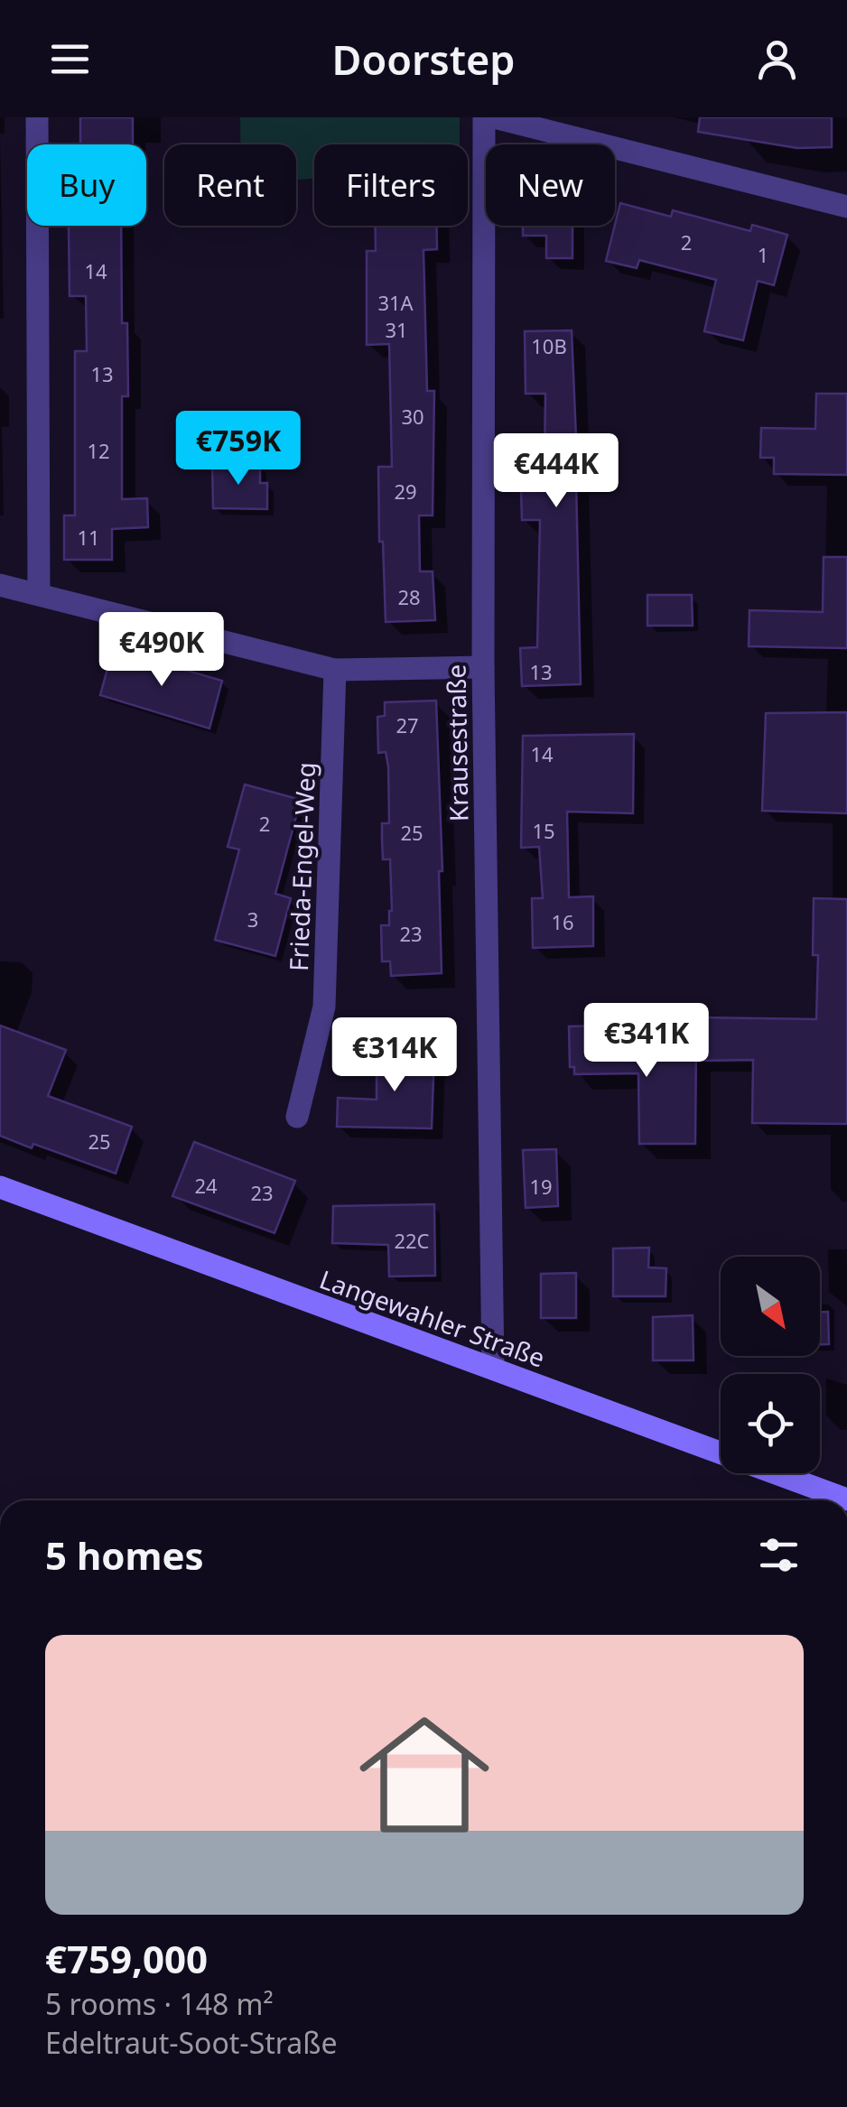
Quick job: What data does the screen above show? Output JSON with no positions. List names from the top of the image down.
{
  "streets": {
    "street": ["Krausestraße", "Frieda-Engel-Weg", "Langewahler Straße"]
  },
  "crossings": [
    ["Krausestraße", "Langewahler Straße"]
  ],
  "house_numbers": [
    "2",
    "1",
    "14",
    "31A",
    "31",
    "10B",
    "13",
    "30",
    "12",
    "29",
    "11",
    "28",
    "13",
    "27",
    "14",
    "2",
    "15",
    "25",
    "3",
    "16",
    "23",
    "25",
    "24",
    "19",
    "23",
    "22C"
  ],
  "north": "bottom right",
  "page": {
    "header": "Doorstep",
    "chip": [
      "Buy",
      "Rent",
      "Filters",
      "New"
    ],
    "price": [
      "€759K",
      "€444K",
      "€490K",
      "€341K",
      "€314K"
    ],
    "heading": "5 homes",
    "list": [
      {
        "name": "€759,000",
        "note": "5 rooms · 148 m² · Edeltraut-Soot-Straße"
      }
    ]
  }
}
